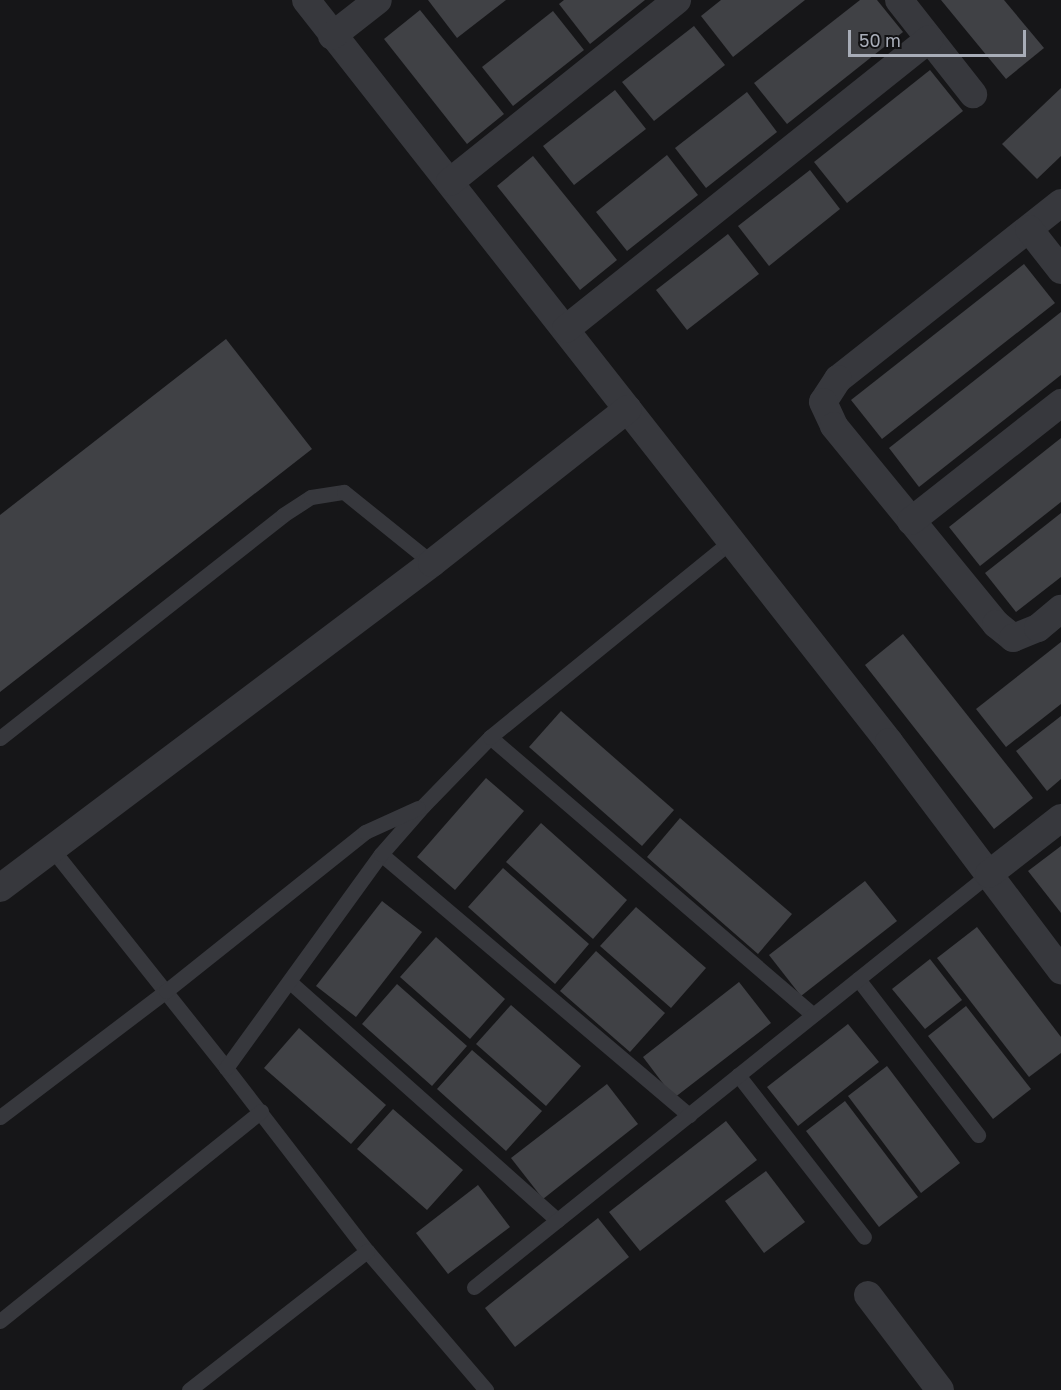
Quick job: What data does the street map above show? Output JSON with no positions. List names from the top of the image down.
{
  "scale_bar": "50 m"
}
